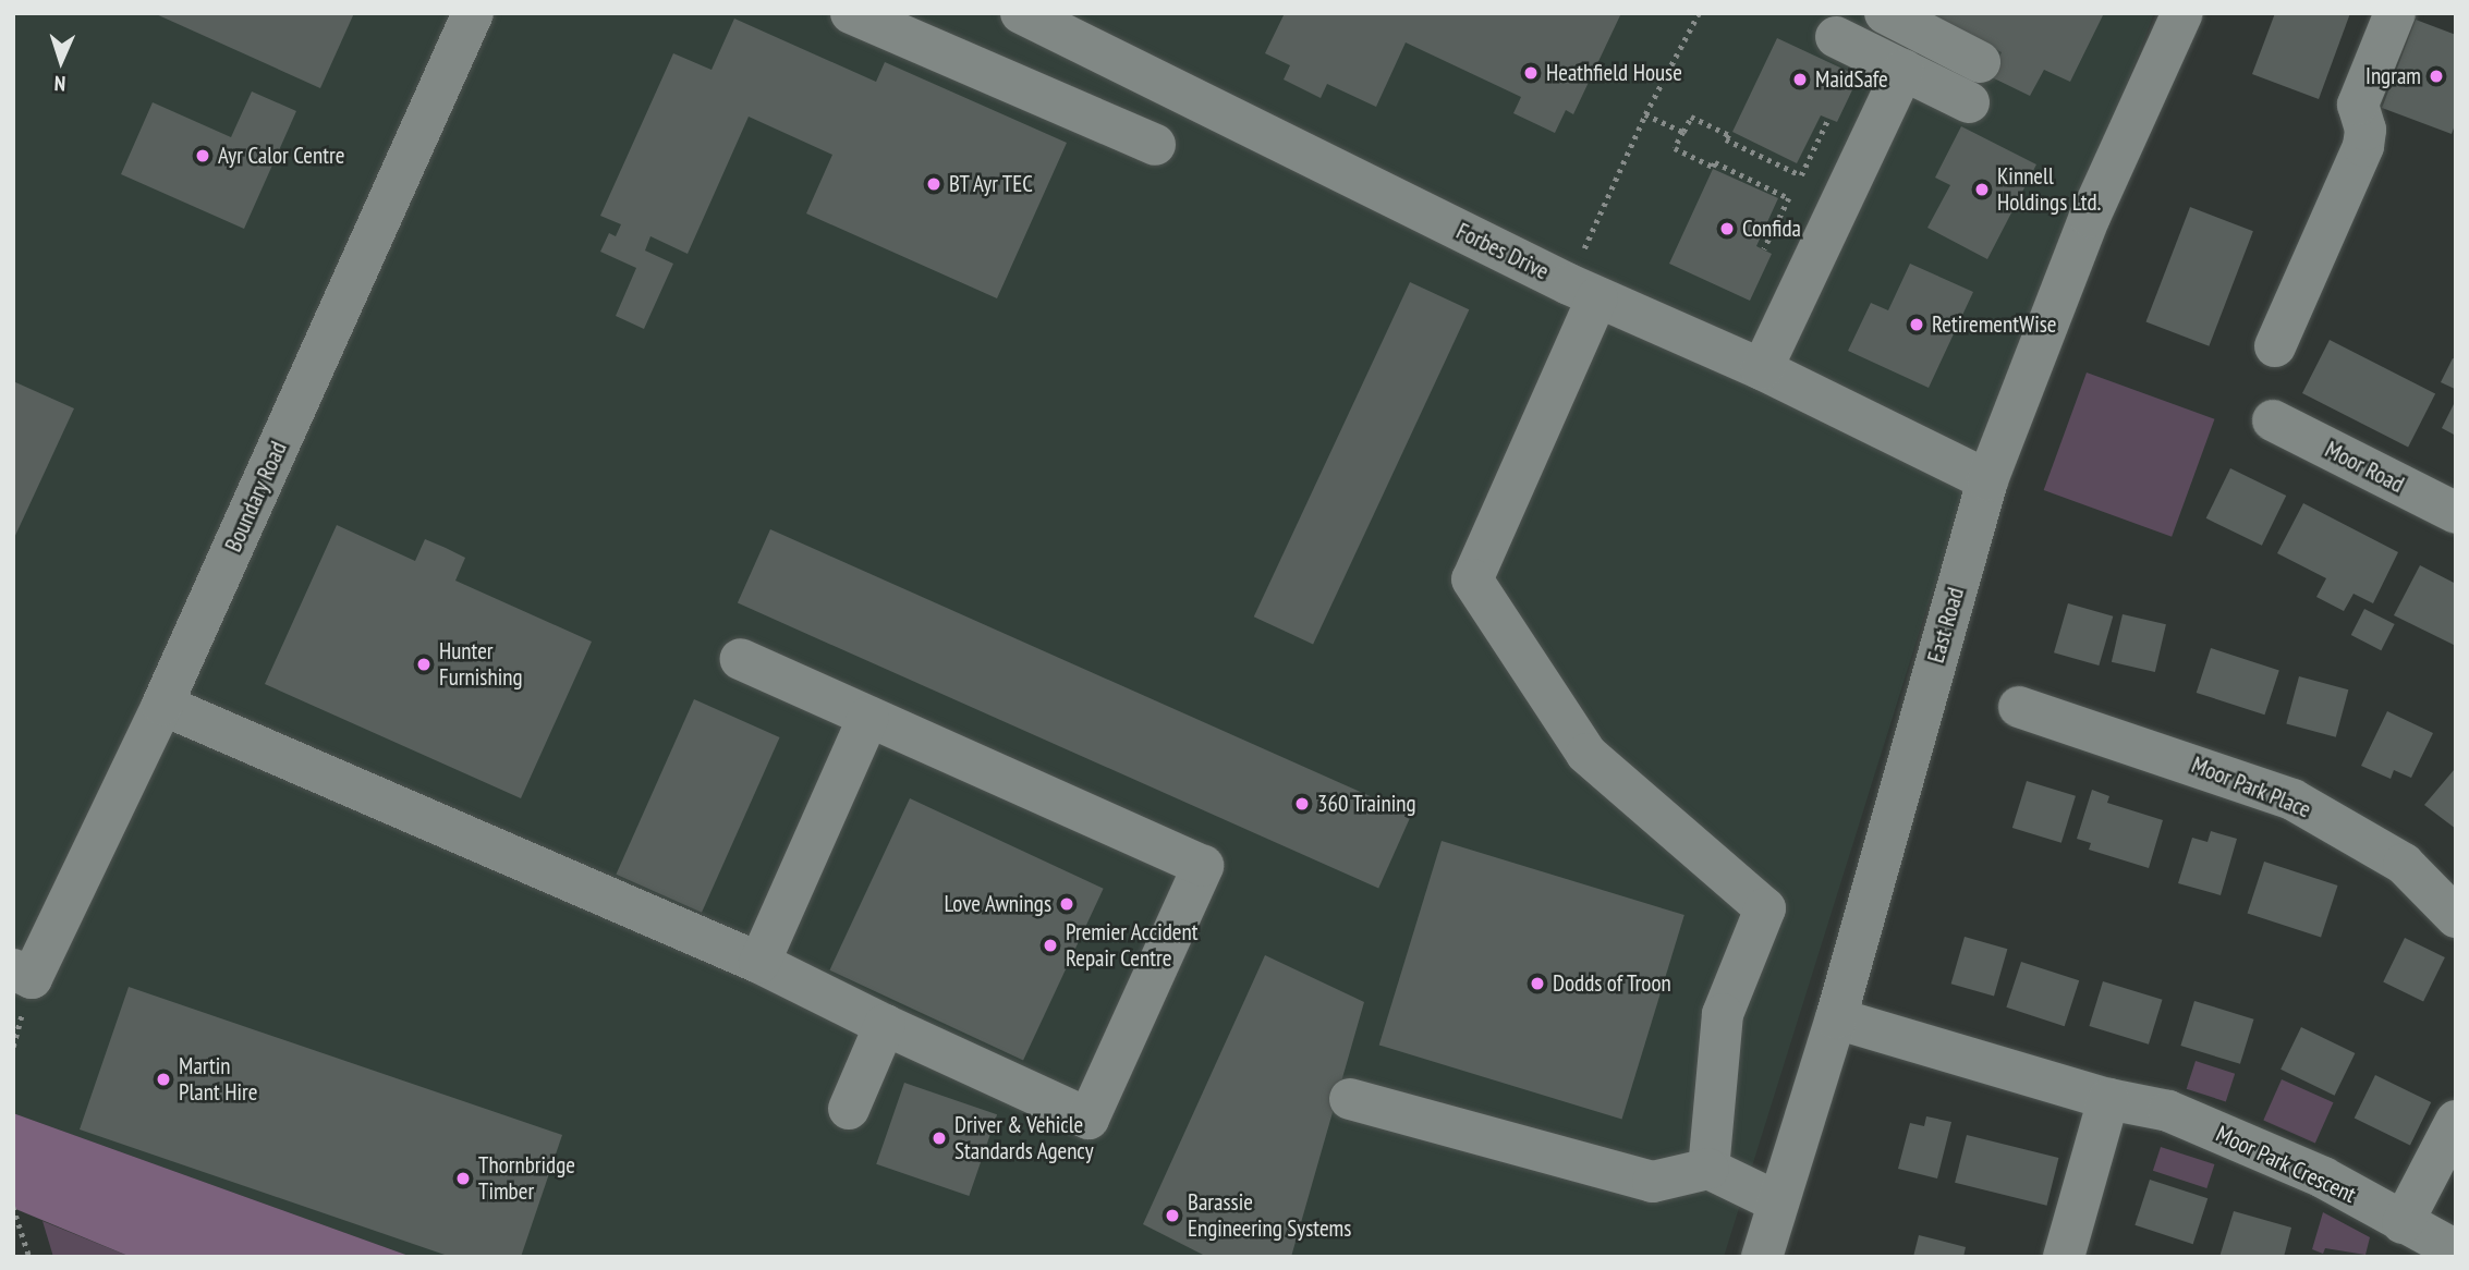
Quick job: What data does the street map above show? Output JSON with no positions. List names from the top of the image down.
{
  "streets": {
    "street": [
      "Forbes Drive",
      "Moor Road",
      "Boundary Road",
      "East Road",
      "Moor Park Place",
      "Moor Park Crescent"
    ]
  },
  "crossings": [
    ["Forbes Drive", "East Road"],
    ["East Road", "Moor Park Crescent"]
  ],
  "places": [
    "Heathfield House",
    "Ingram",
    "MaidSafe",
    "Ayr Calor Centre",
    "BT Ayr TEC",
    "Kinnell Holdings Ltd.",
    "Confida",
    "RetirementWise",
    "Hunter Furnishing",
    "360 Training",
    "Love Awnings",
    "Premier Accident Repair Centre",
    "Dodds of Troon",
    "Martin Plant Hire",
    "Driver & Vehicle Standards Agency",
    "Thornbridge Timber",
    "Barassie Engineering Systems"
  ],
  "north": "bottom"
}
